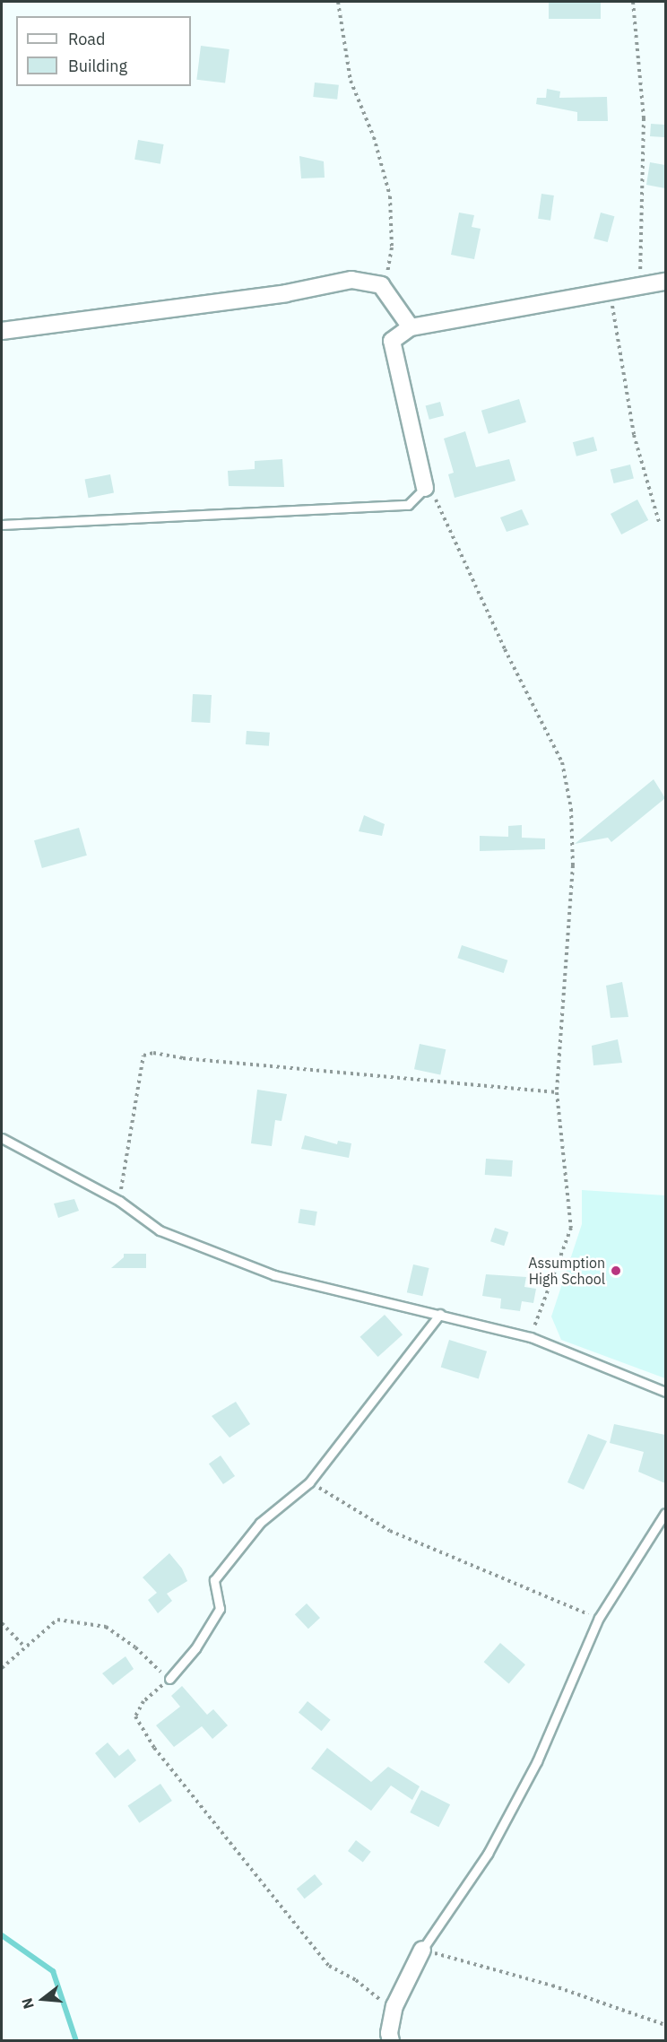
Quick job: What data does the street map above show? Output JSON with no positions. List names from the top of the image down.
{
  "places": ["Assumption High School"],
  "legend": ["Road", "Building"],
  "north": "left"
}
